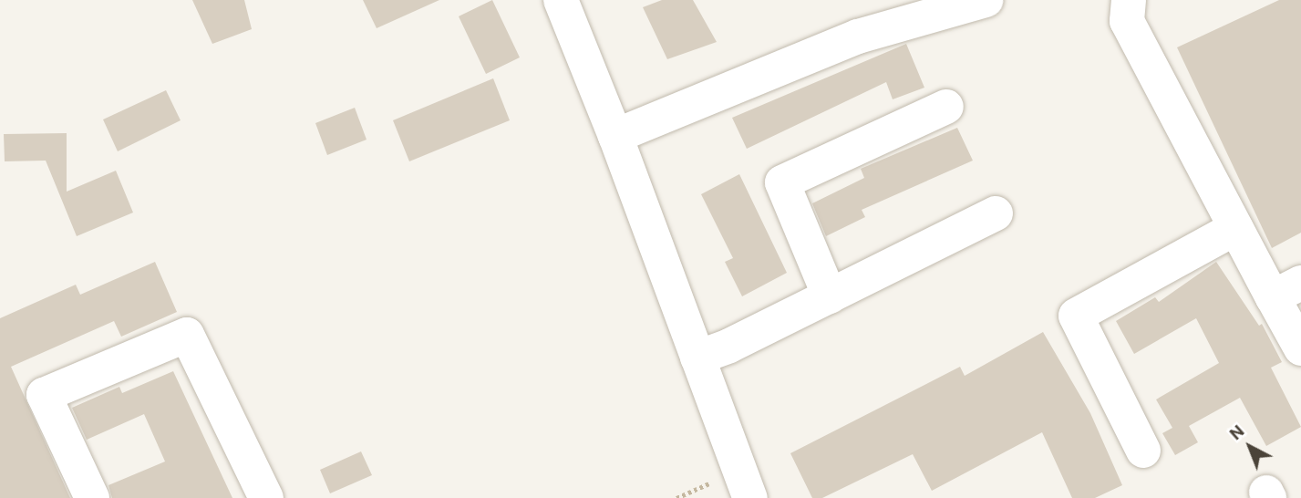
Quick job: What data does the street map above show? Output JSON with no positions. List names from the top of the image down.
{
  "north": "top left"
}
